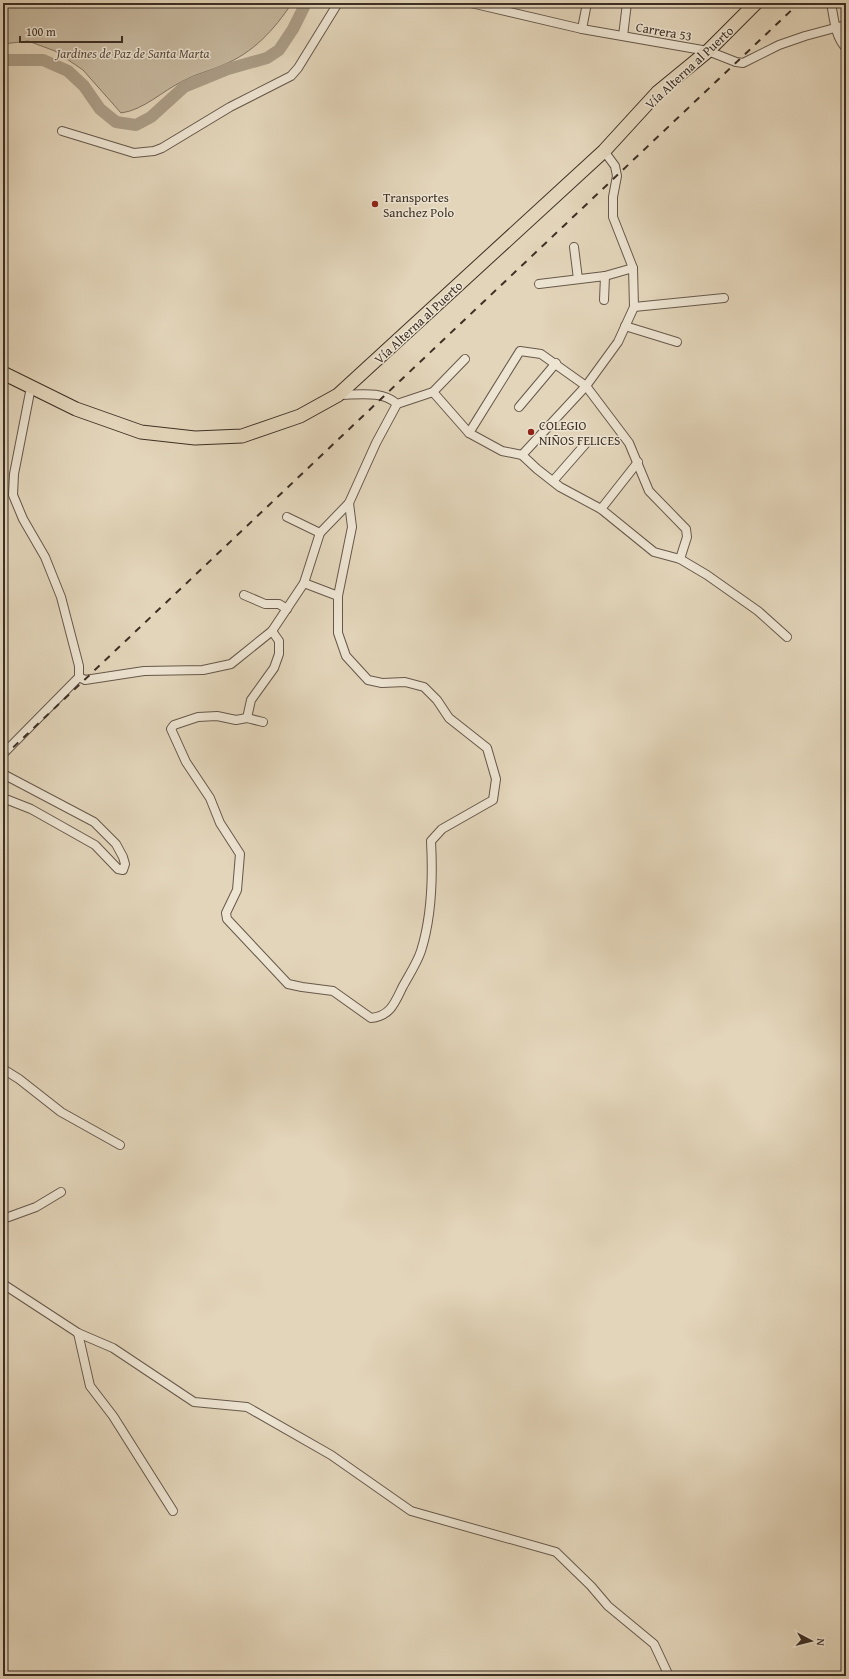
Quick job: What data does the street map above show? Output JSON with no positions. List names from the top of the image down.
{
  "streets": {
    "main road": ["Vía Alterna al Puerto"],
    "street": ["Carrera 53"]
  },
  "crossings": [
    ["Carrera 53", "Vía Alterna al Puerto"]
  ],
  "parks": ["Jardines de Paz de Santa Marta"],
  "places": ["Transportes Sanchez Polo", "COLEGIO NIÑOS FELICES"],
  "scale_bar": "100 m",
  "north": "right"
}
